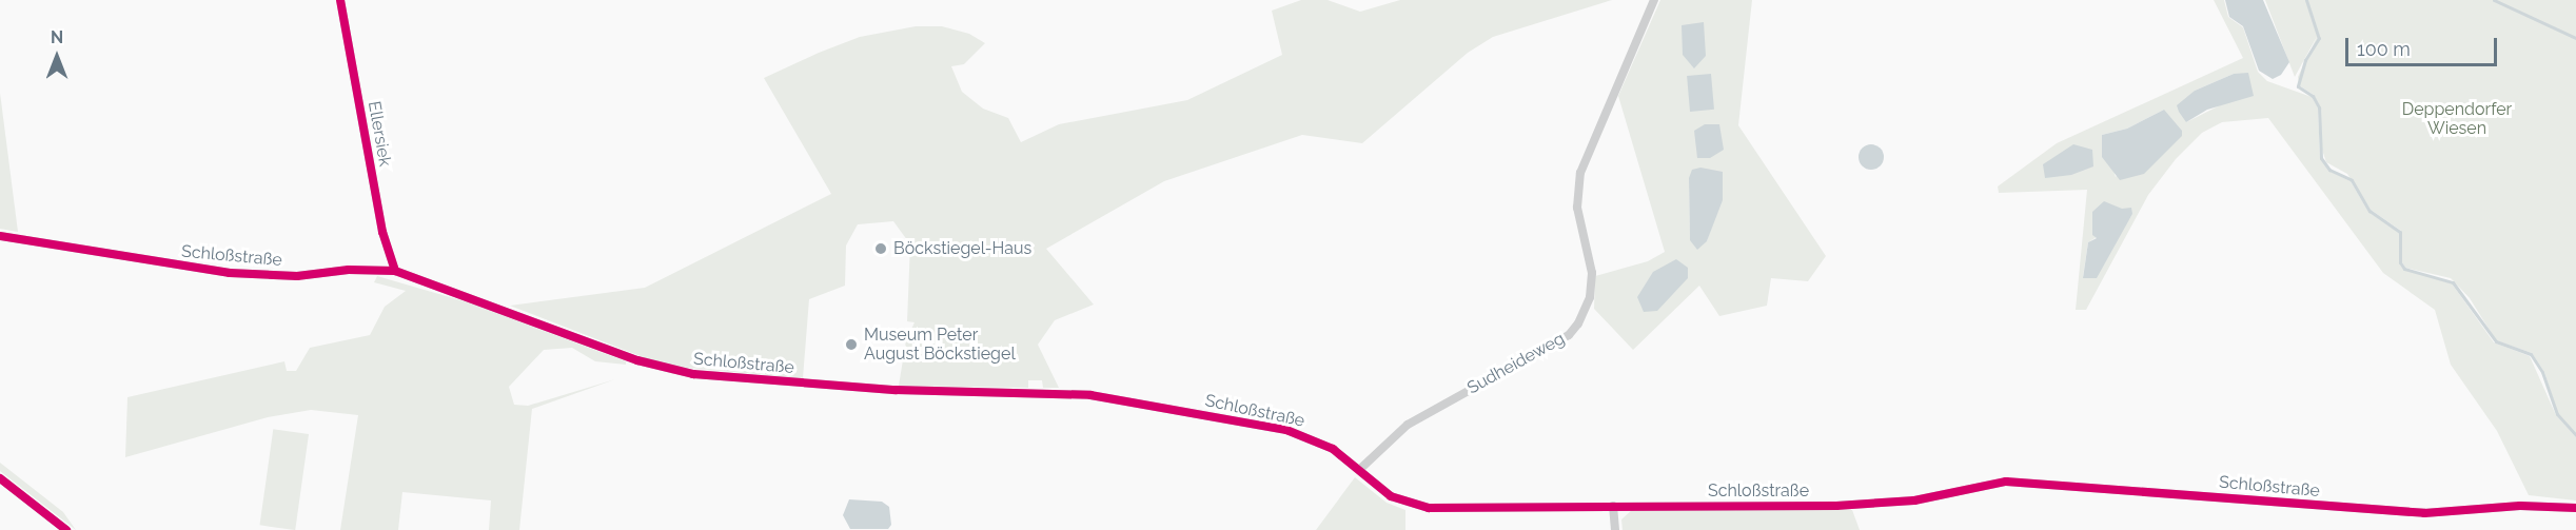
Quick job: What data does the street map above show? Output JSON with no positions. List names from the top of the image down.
{
  "streets": {
    "street": ["Ellersiek", "Schloßstraße", "Sudheideweg"]
  },
  "crossings": [
    ["Ellersiek", "Schloßstraße"],
    ["Schloßstraße", "Sudheideweg"]
  ],
  "parks": ["Deppendorfer Wiesen"],
  "places": ["Böckstiegel-Haus", "Museum Peter August Böckstiegel"],
  "scale_bar": "100 m",
  "north": "top"
}
